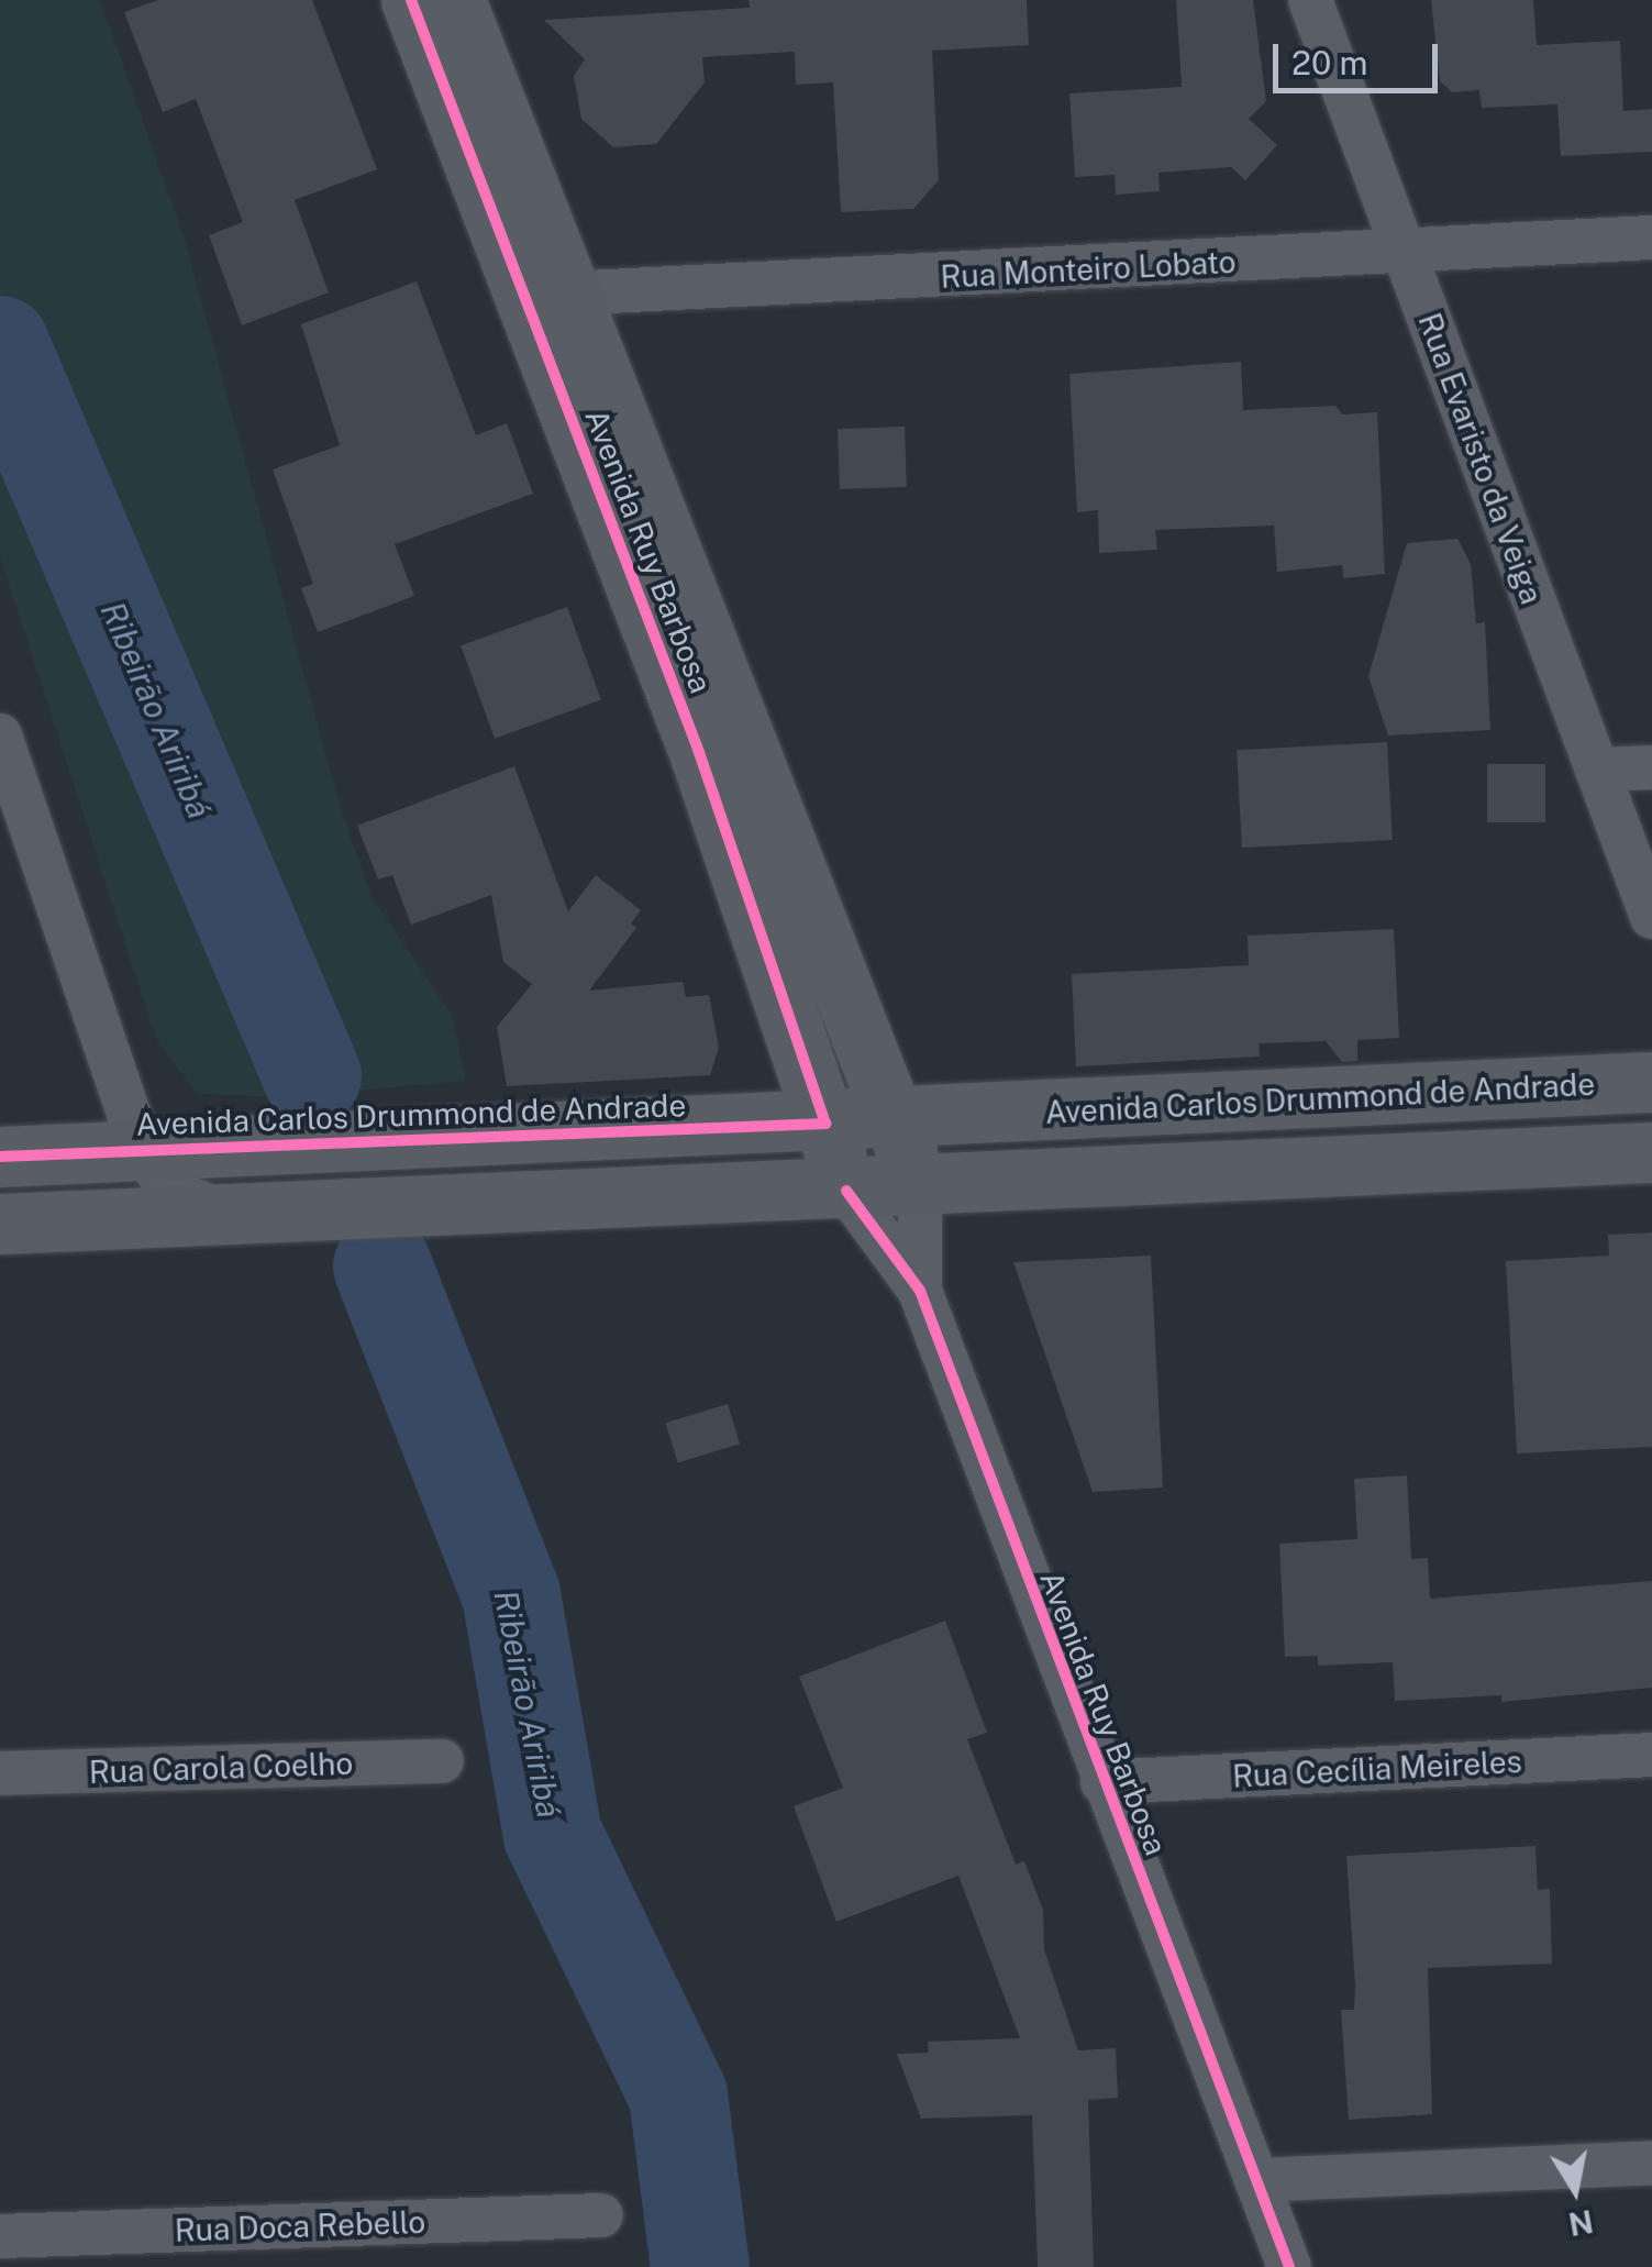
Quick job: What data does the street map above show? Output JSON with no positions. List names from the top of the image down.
{
  "streets": {
    "main road": ["Avenida Ruy Barbosa", "Avenida Carlos Drummond de Andrade"],
    "street": [
      "Rua Monteiro Lobato",
      "Rua Evaristo da Veiga",
      "Rua Carola Coelho",
      "Rua Cecília Meireles",
      "Rua Doca Rebello"
    ]
  },
  "crossings": [
    ["Rua Monteiro Lobato", "Rua Evaristo da Veiga"],
    ["Rua Monteiro Lobato", "Avenida Ruy Barbosa"],
    ["Avenida Ruy Barbosa", "Avenida Carlos Drummond de Andrade"],
    ["Avenida Ruy Barbosa", "Rua Cecília Meireles"]
  ],
  "water": ["Ribeirão Ariribá"],
  "scale_bar": "20 m",
  "north": "bottom"
}
